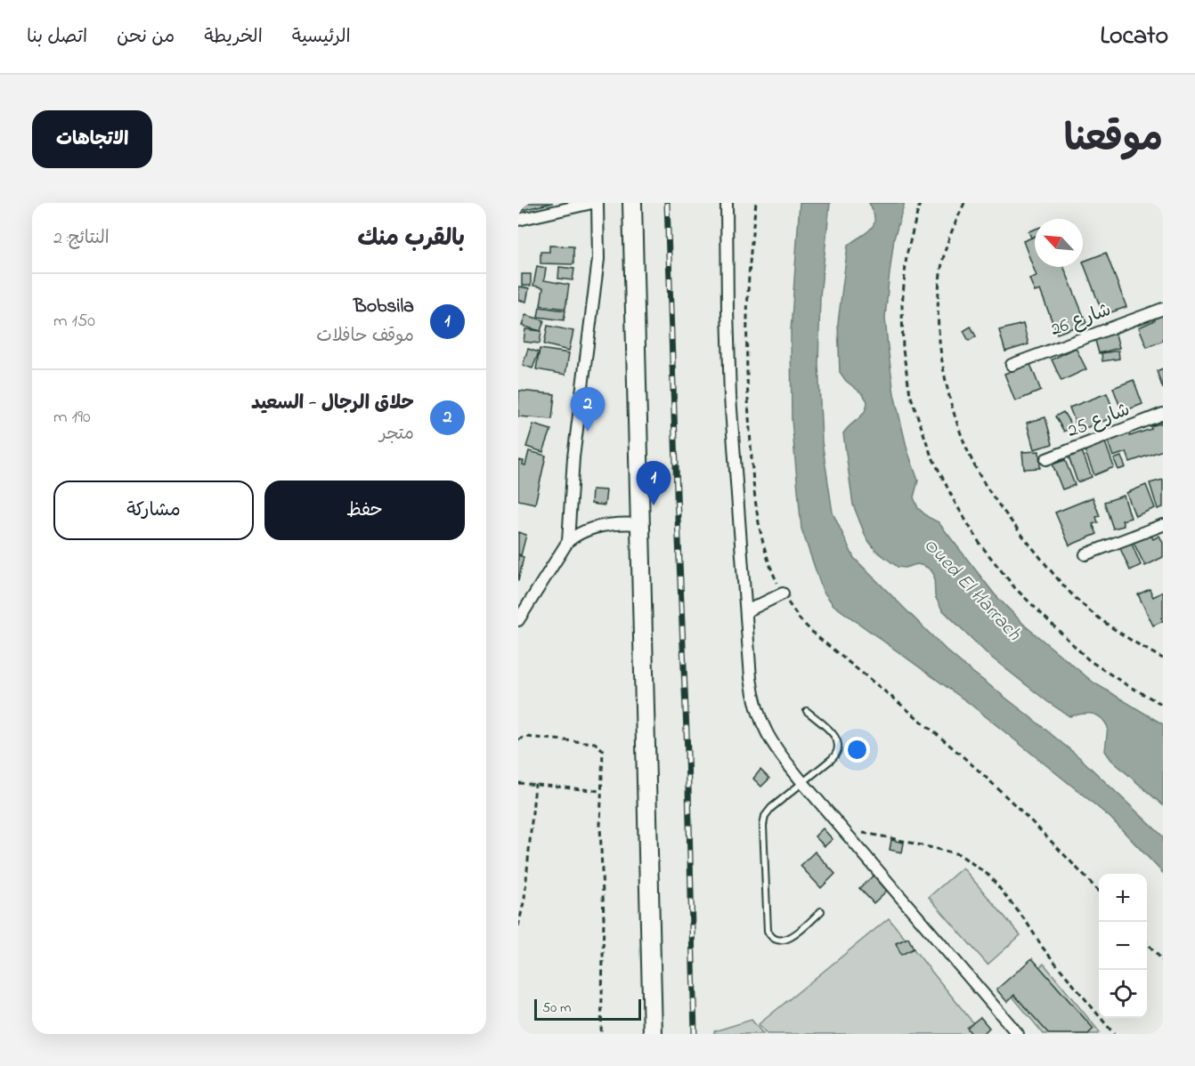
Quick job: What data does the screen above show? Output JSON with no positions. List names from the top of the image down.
{
  "streets": {
    "street": ["شارع 26", "شارع 25"]
  },
  "water": ["Oued El Harrach"],
  "scale_bar": "50 m",
  "north": "top left",
  "page": {
    "header": "Locato",
    "nav": [
      "الرئيسية",
      "الخريطة",
      "من نحن",
      "اتصل بنا"
    ],
    "title": "موقعنا",
    "buttons": [
      "الاتجاهات",
      ["حفظ", "مشاركة"]
    ],
    "heading": ["بالقرب منك", "النتائج: 2"],
    "list": [
      {
        "mark": "1",
        "name": "Bobsila",
        "note": "موقف حافلات",
        "value": "150 m"
      },
      {
        "mark": "2",
        "name": "حلاق الرجال - السعيد",
        "note": "متجر",
        "value": "190 m"
      }
    ],
    "pins": ["2", "1"],
    "map_buttons": ["+", "−"],
    "scale": "50 m"
  }
}
